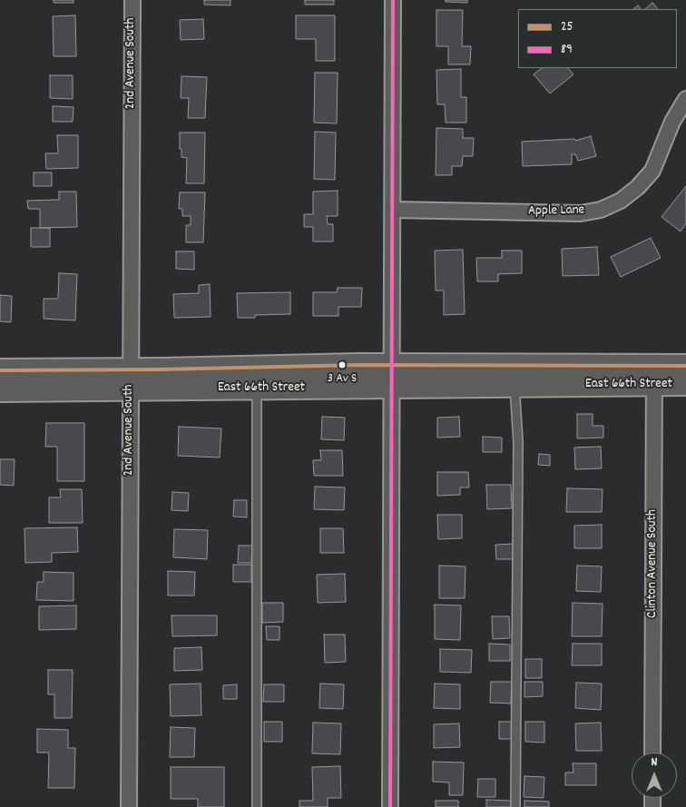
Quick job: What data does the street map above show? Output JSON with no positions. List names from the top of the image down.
{
  "streets": {
    "main road": ["East 66th Street"],
    "street": ["2nd Avenue South", "Apple Lane", "Clinton Avenue South"]
  },
  "crossings": [
    ["2nd Avenue South", "East 66th Street"],
    ["East 66th Street", "Clinton Avenue South"]
  ],
  "places": ["3 Av S"],
  "lines": ["transit line 89", "transit line 25"],
  "legend": ["25", "89"],
  "north": "top"
}
